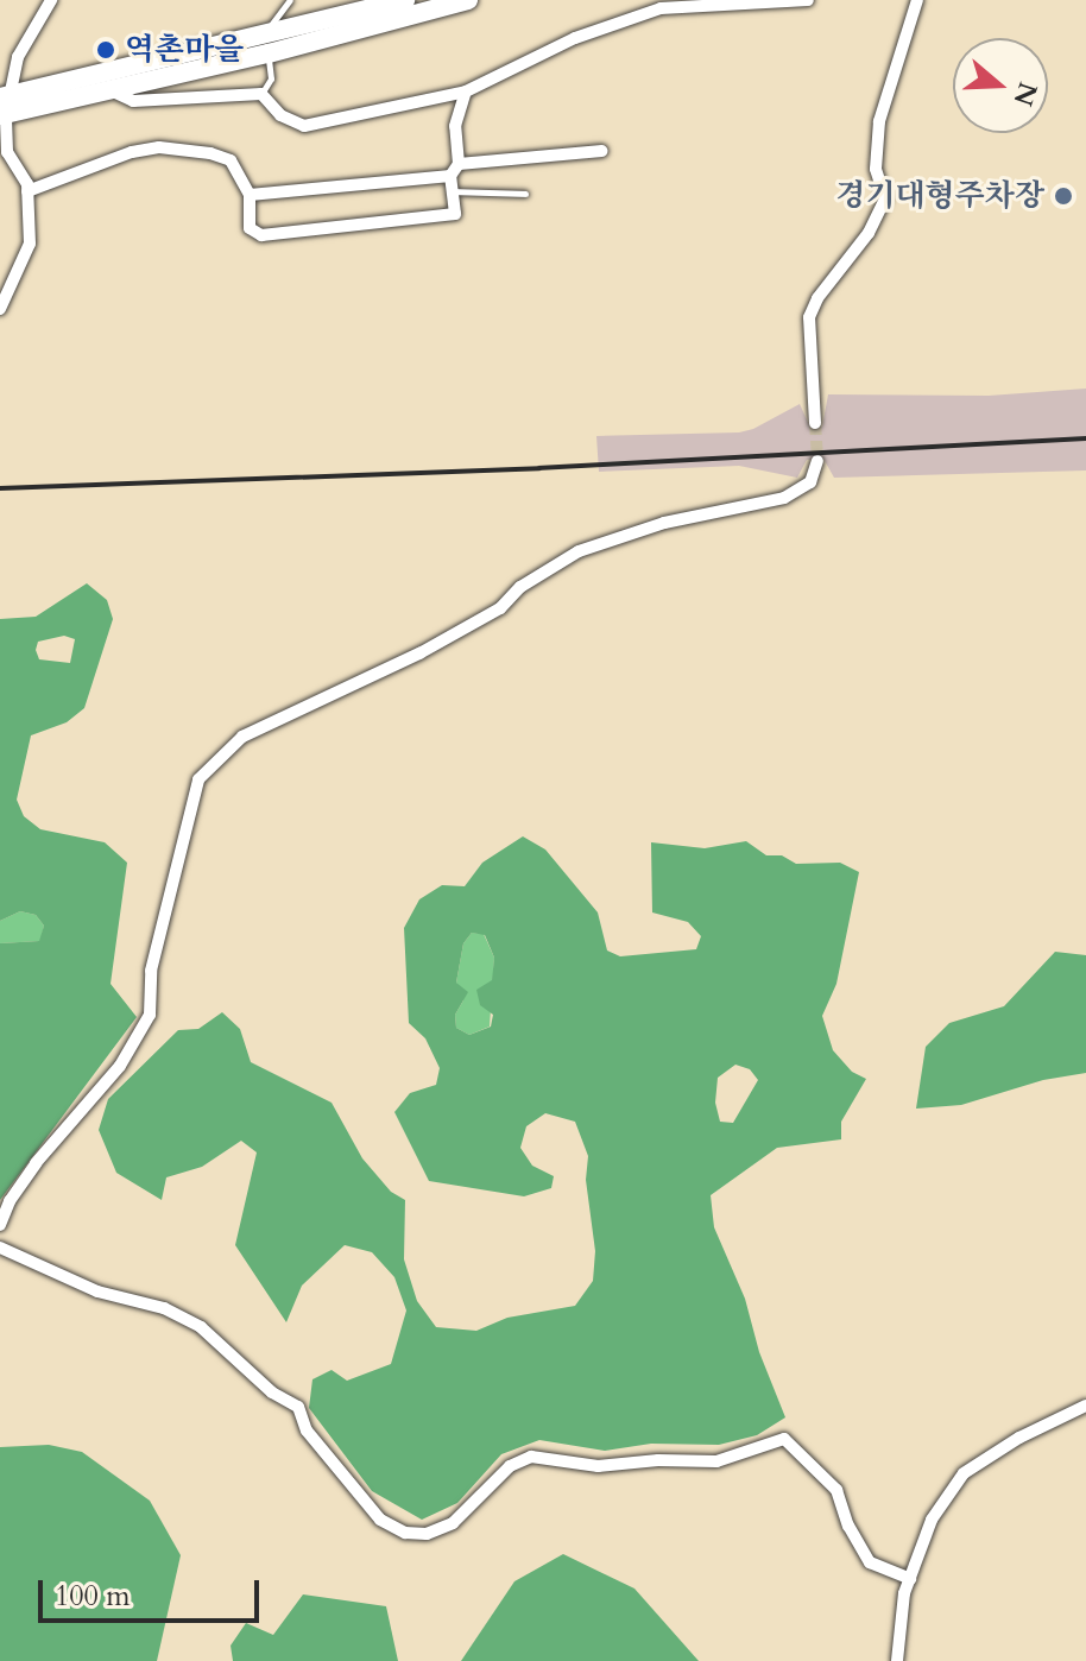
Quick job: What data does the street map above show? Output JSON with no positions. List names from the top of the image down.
{
  "places": ["역촌마을", "경기대형주차장"],
  "scale_bar": "100 m",
  "north": "right"
}
